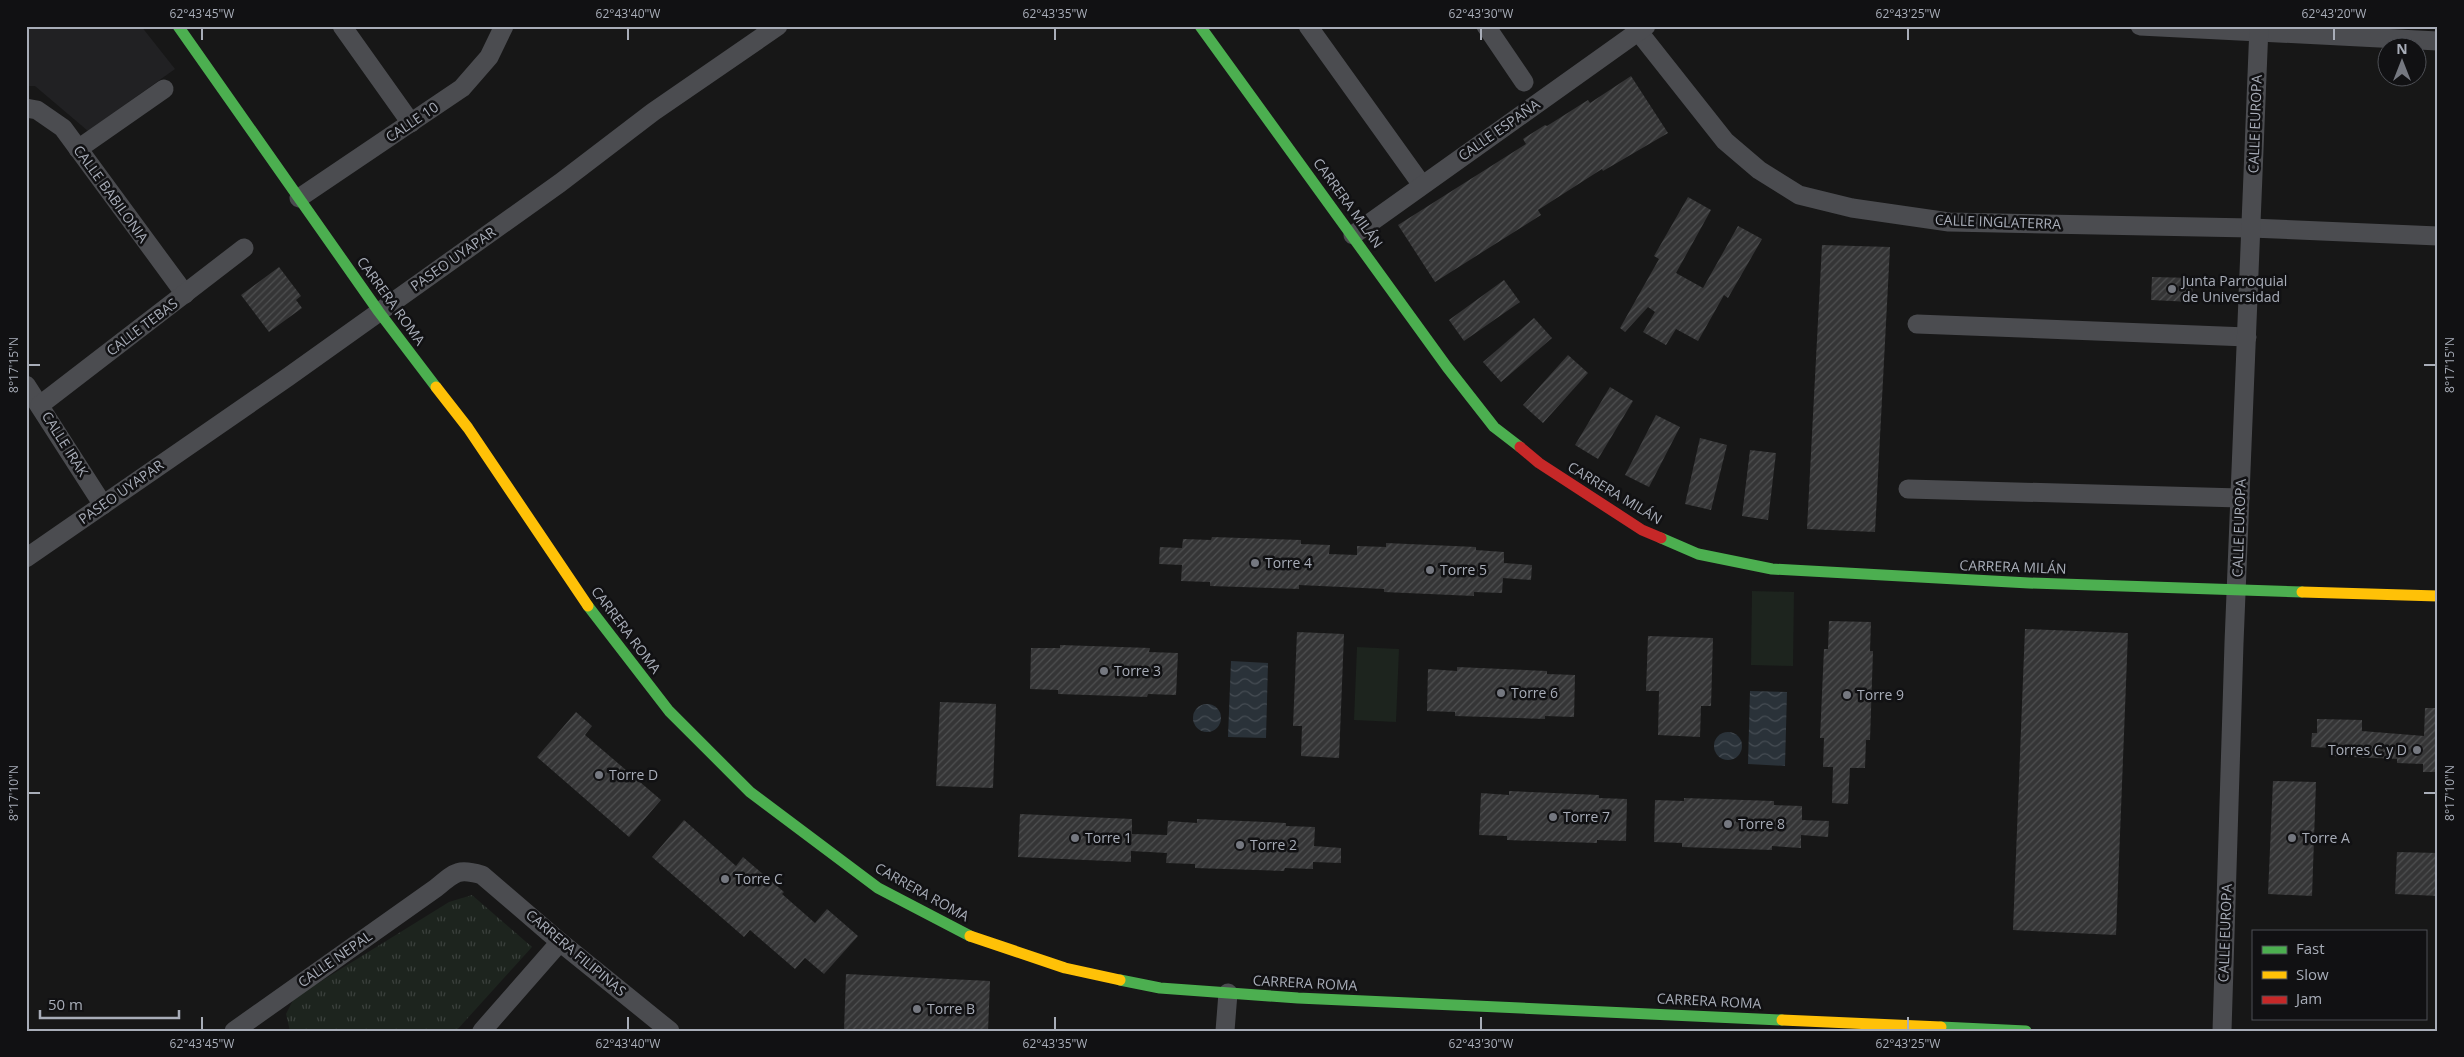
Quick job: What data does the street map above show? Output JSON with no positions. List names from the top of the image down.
{
  "streets": {
    "street": [
      "CALLE 10",
      "CALLE EUROPA",
      "CALLE ESPAÑA",
      "CALLE BABILONIA",
      "CARRERA MILÁN",
      "CALLE INGLATERRA",
      "PASEO UYAPAR",
      "CARRERA ROMA",
      "CALLE TEBAS",
      "CALLE IRAK",
      "CARRERA FILIPINAS",
      "CALLE NEPAL"
    ]
  },
  "crossings": [
    ["CALLE 10", "CARRERA ROMA"],
    ["CALLE EUROPA", "CARRERA MILÁN"],
    ["CALLE EUROPA", "CALLE INGLATERRA"],
    ["CALLE ESPAÑA", "CARRERA MILÁN"],
    ["CALLE ESPAÑA", "CALLE INGLATERRA"],
    ["CALLE BABILONIA", "CALLE TEBAS"],
    ["PASEO UYAPAR", "CARRERA ROMA"],
    ["PASEO UYAPAR", "CALLE IRAK"],
    ["CALLE TEBAS", "CALLE IRAK"],
    ["CARRERA FILIPINAS", "CALLE NEPAL"]
  ],
  "places": [
    "Junta Parroquial de Universidad",
    "Torre 4",
    "Torre 5",
    "Torre 3",
    "Torre 6",
    "Torre 9",
    "Torres C y D",
    "Torre D",
    "Torre 7",
    "Torre 8",
    "Torre 1",
    "Torre A",
    "Torre 2",
    "Torre C",
    "Torre B"
  ],
  "legend": ["Fast", "Slow", "Jam"],
  "scale_bar": "50 m",
  "north": "top",
  "coordinates": [
    "62°43'45\"W",
    "62°43'40\"W",
    "62°43'35\"W",
    "62°43'30\"W",
    "62°43'25\"W",
    "62°43'20\"W",
    "8°17'15\"N",
    "8°17'10\"N"
  ]
}
